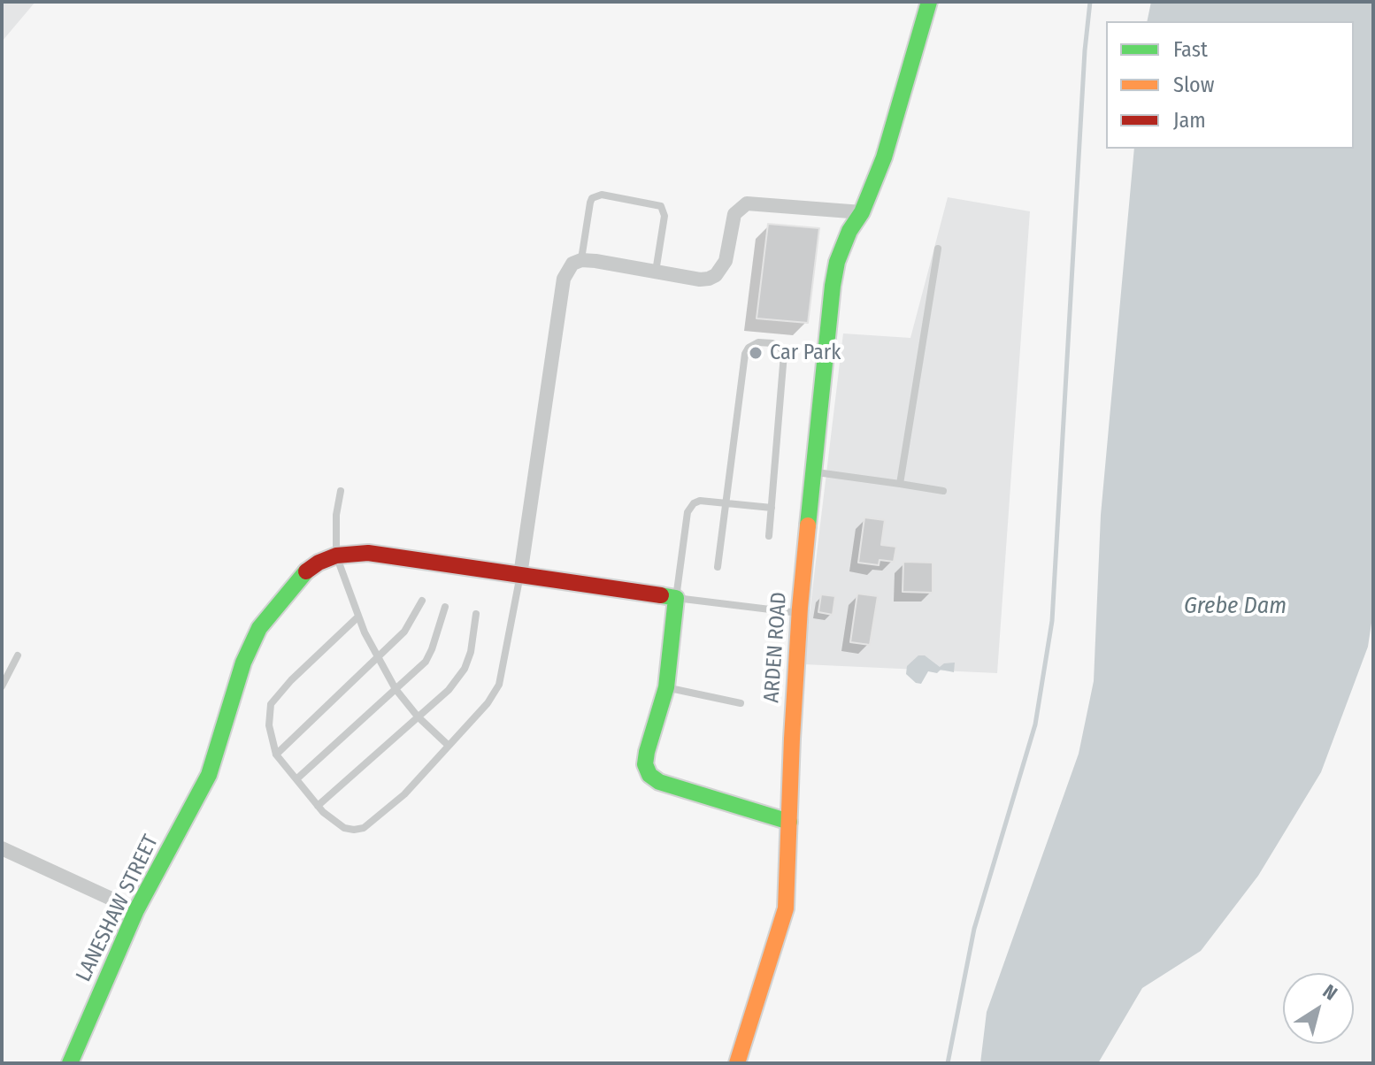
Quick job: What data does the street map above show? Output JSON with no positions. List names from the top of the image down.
{
  "streets": {
    "street": ["ARDEN ROAD", "LANESHAW STREET"]
  },
  "water": ["Grebe Dam"],
  "places": ["Car Park"],
  "legend": ["Fast", "Slow", "Jam"],
  "north": "top right"
}
